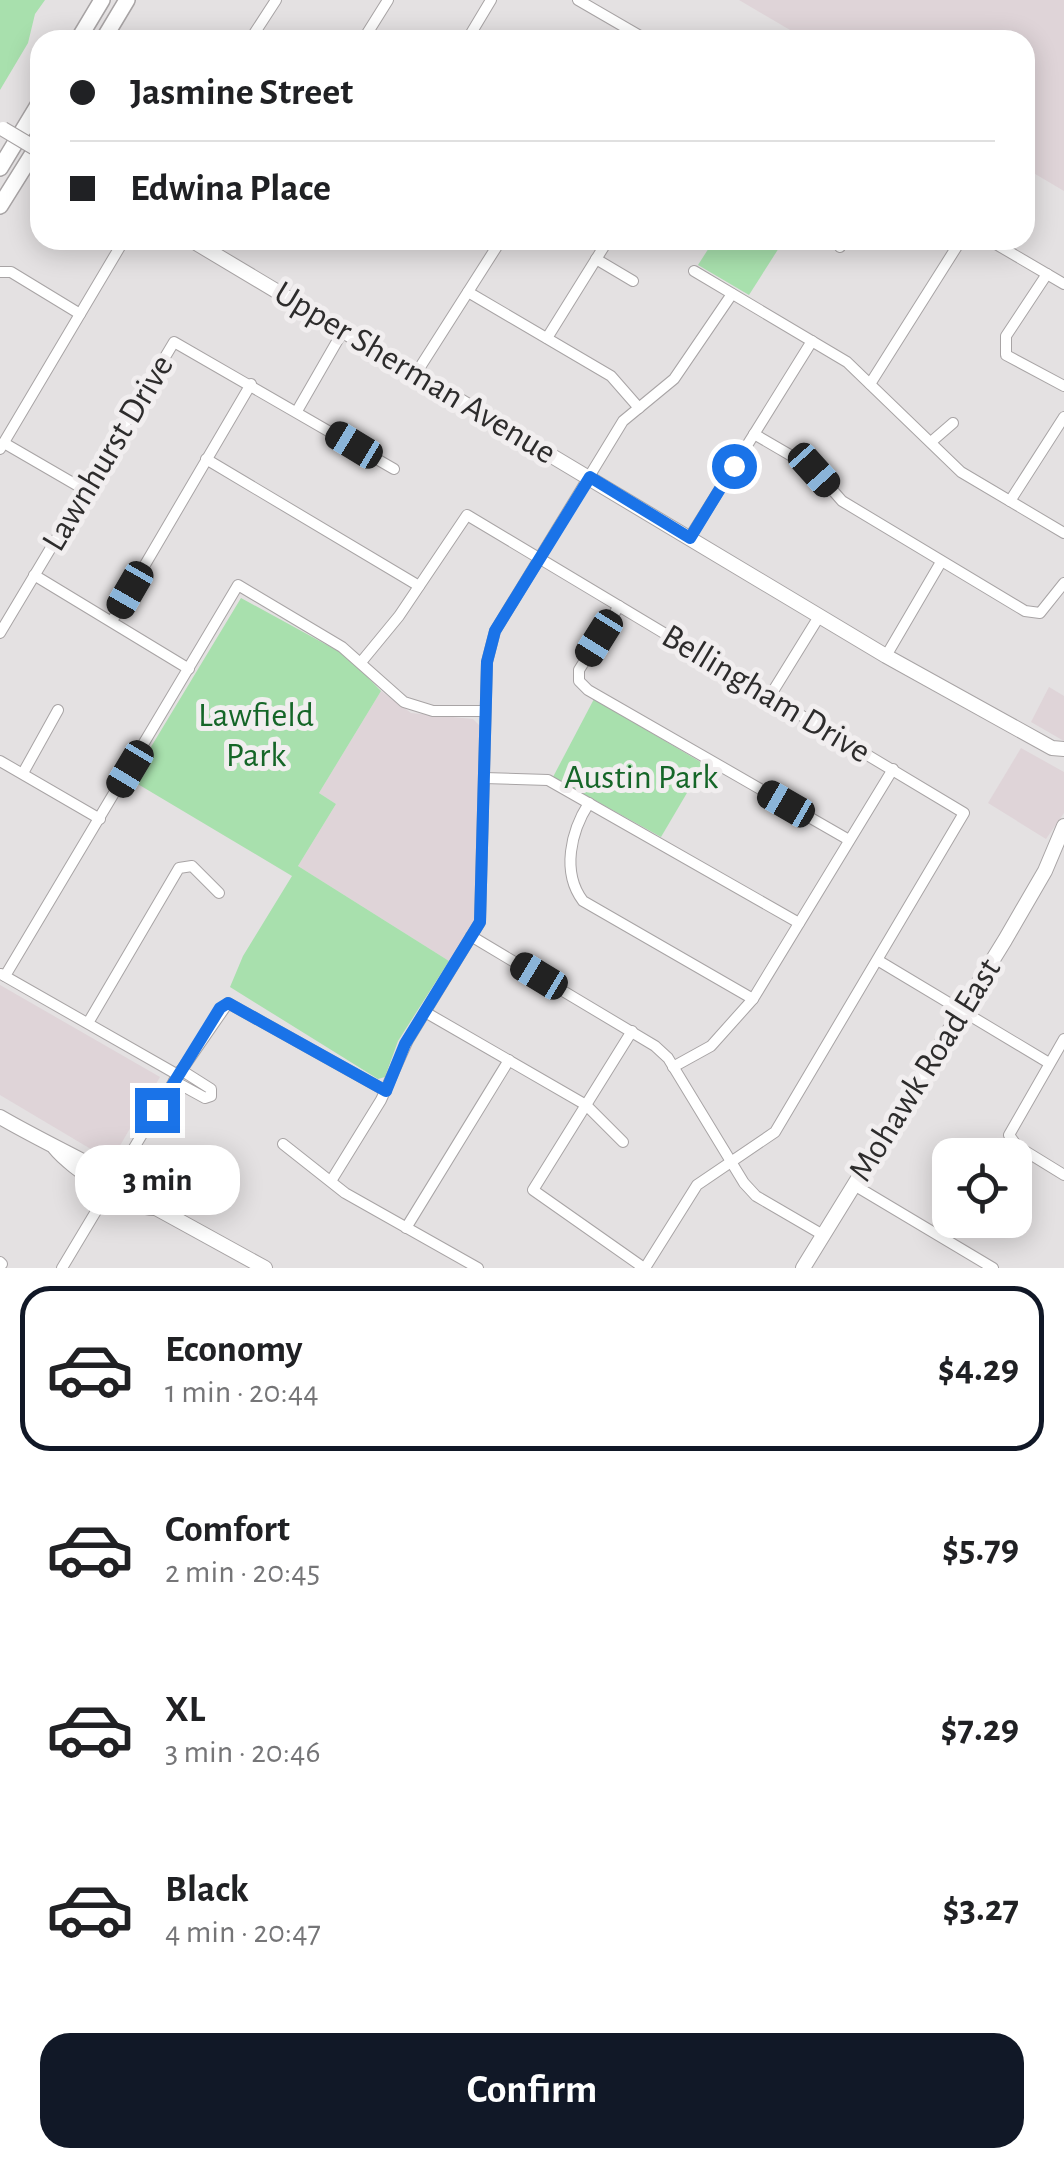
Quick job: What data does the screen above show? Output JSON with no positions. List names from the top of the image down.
{
  "streets": {
    "main road": ["Upper Sherman Avenue", "Mohawk Road East"],
    "street": ["Lawnhurst Drive", "Bellingham Drive"]
  },
  "parks": ["Lawfield Park", "Austin Park"],
  "page": {
    "banner": ["Jasmine Street", "Edwina Place"],
    "bubble": "3 min",
    "list": [
      {
        "name": "Economy",
        "note": "1 min · 20:44",
        "value": "$4.29"
      },
      {
        "name": "Comfort",
        "note": "2 min · 20:45",
        "value": "$5.79"
      },
      {
        "name": "XL",
        "note": "3 min · 20:46",
        "value": "$7.29"
      },
      {
        "name": "Black",
        "note": "4 min · 20:47",
        "value": "$3.27"
      }
    ],
    "buttons": "Confirm"
  }
}
